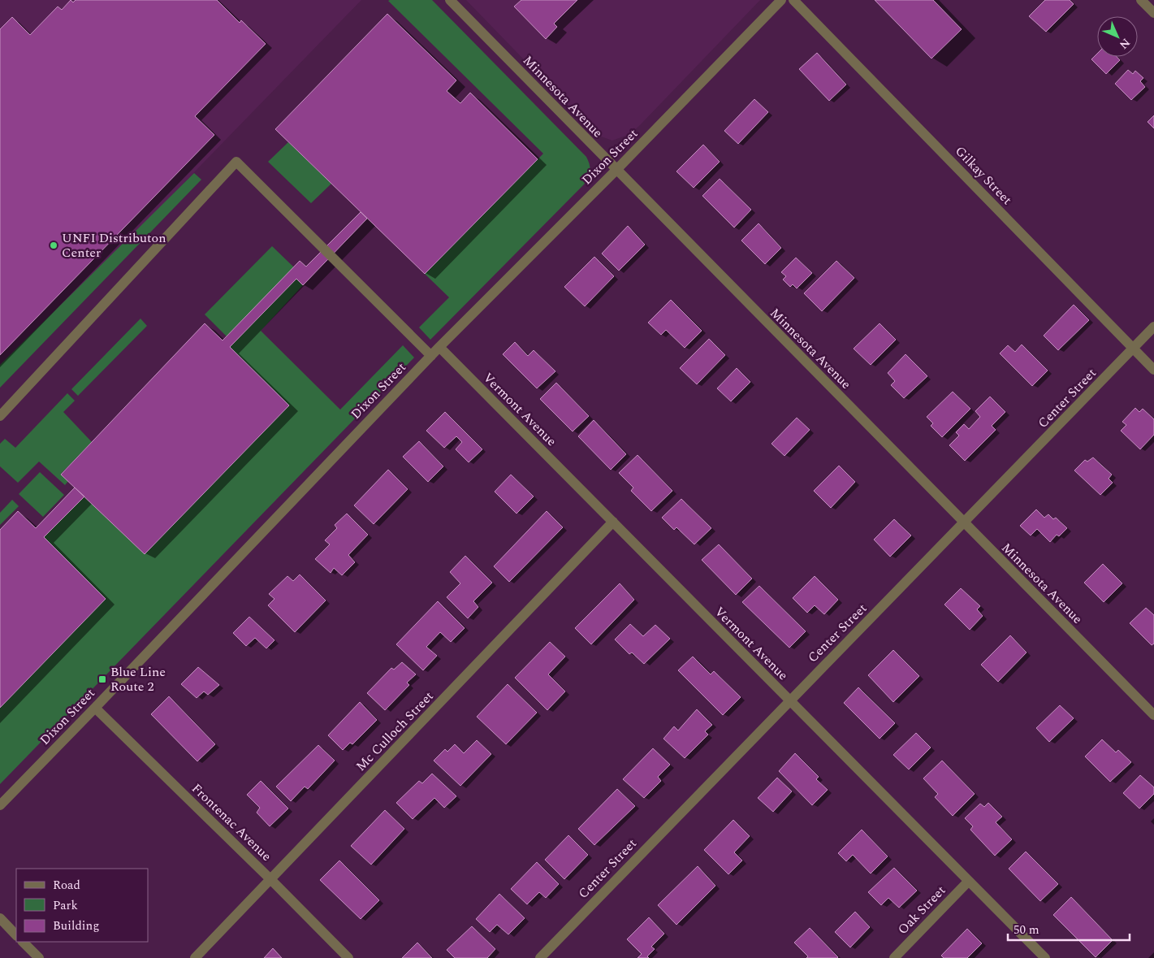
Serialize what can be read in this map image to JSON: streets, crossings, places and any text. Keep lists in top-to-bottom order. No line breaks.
{"streets":{"street":["Minnesota Avenue","Dixon Street","Gilkay Street","Center Street","Vermont Avenue","Mc Culloch Street","Frontenac Avenue","Oak Street"]},"crossings":[["Minnesota Avenue","Dixon Street"],["Minnesota Avenue","Center Street"],["Dixon Street","Vermont Avenue"],["Dixon Street","Frontenac Avenue"],["Gilkay Street","Center Street"],["Center Street","Vermont Avenue"],["Vermont Avenue","Mc Culloch Street"],["Vermont Avenue","Oak Street"],["Mc Culloch Street","Frontenac Avenue"]],"places":{"other":["UNFI Distributon Center"],"transit":["Blue Line Route 2"]},"legend":["Road","Park","Building"],"scale_bar":"50 m","north":"bottom right"}
